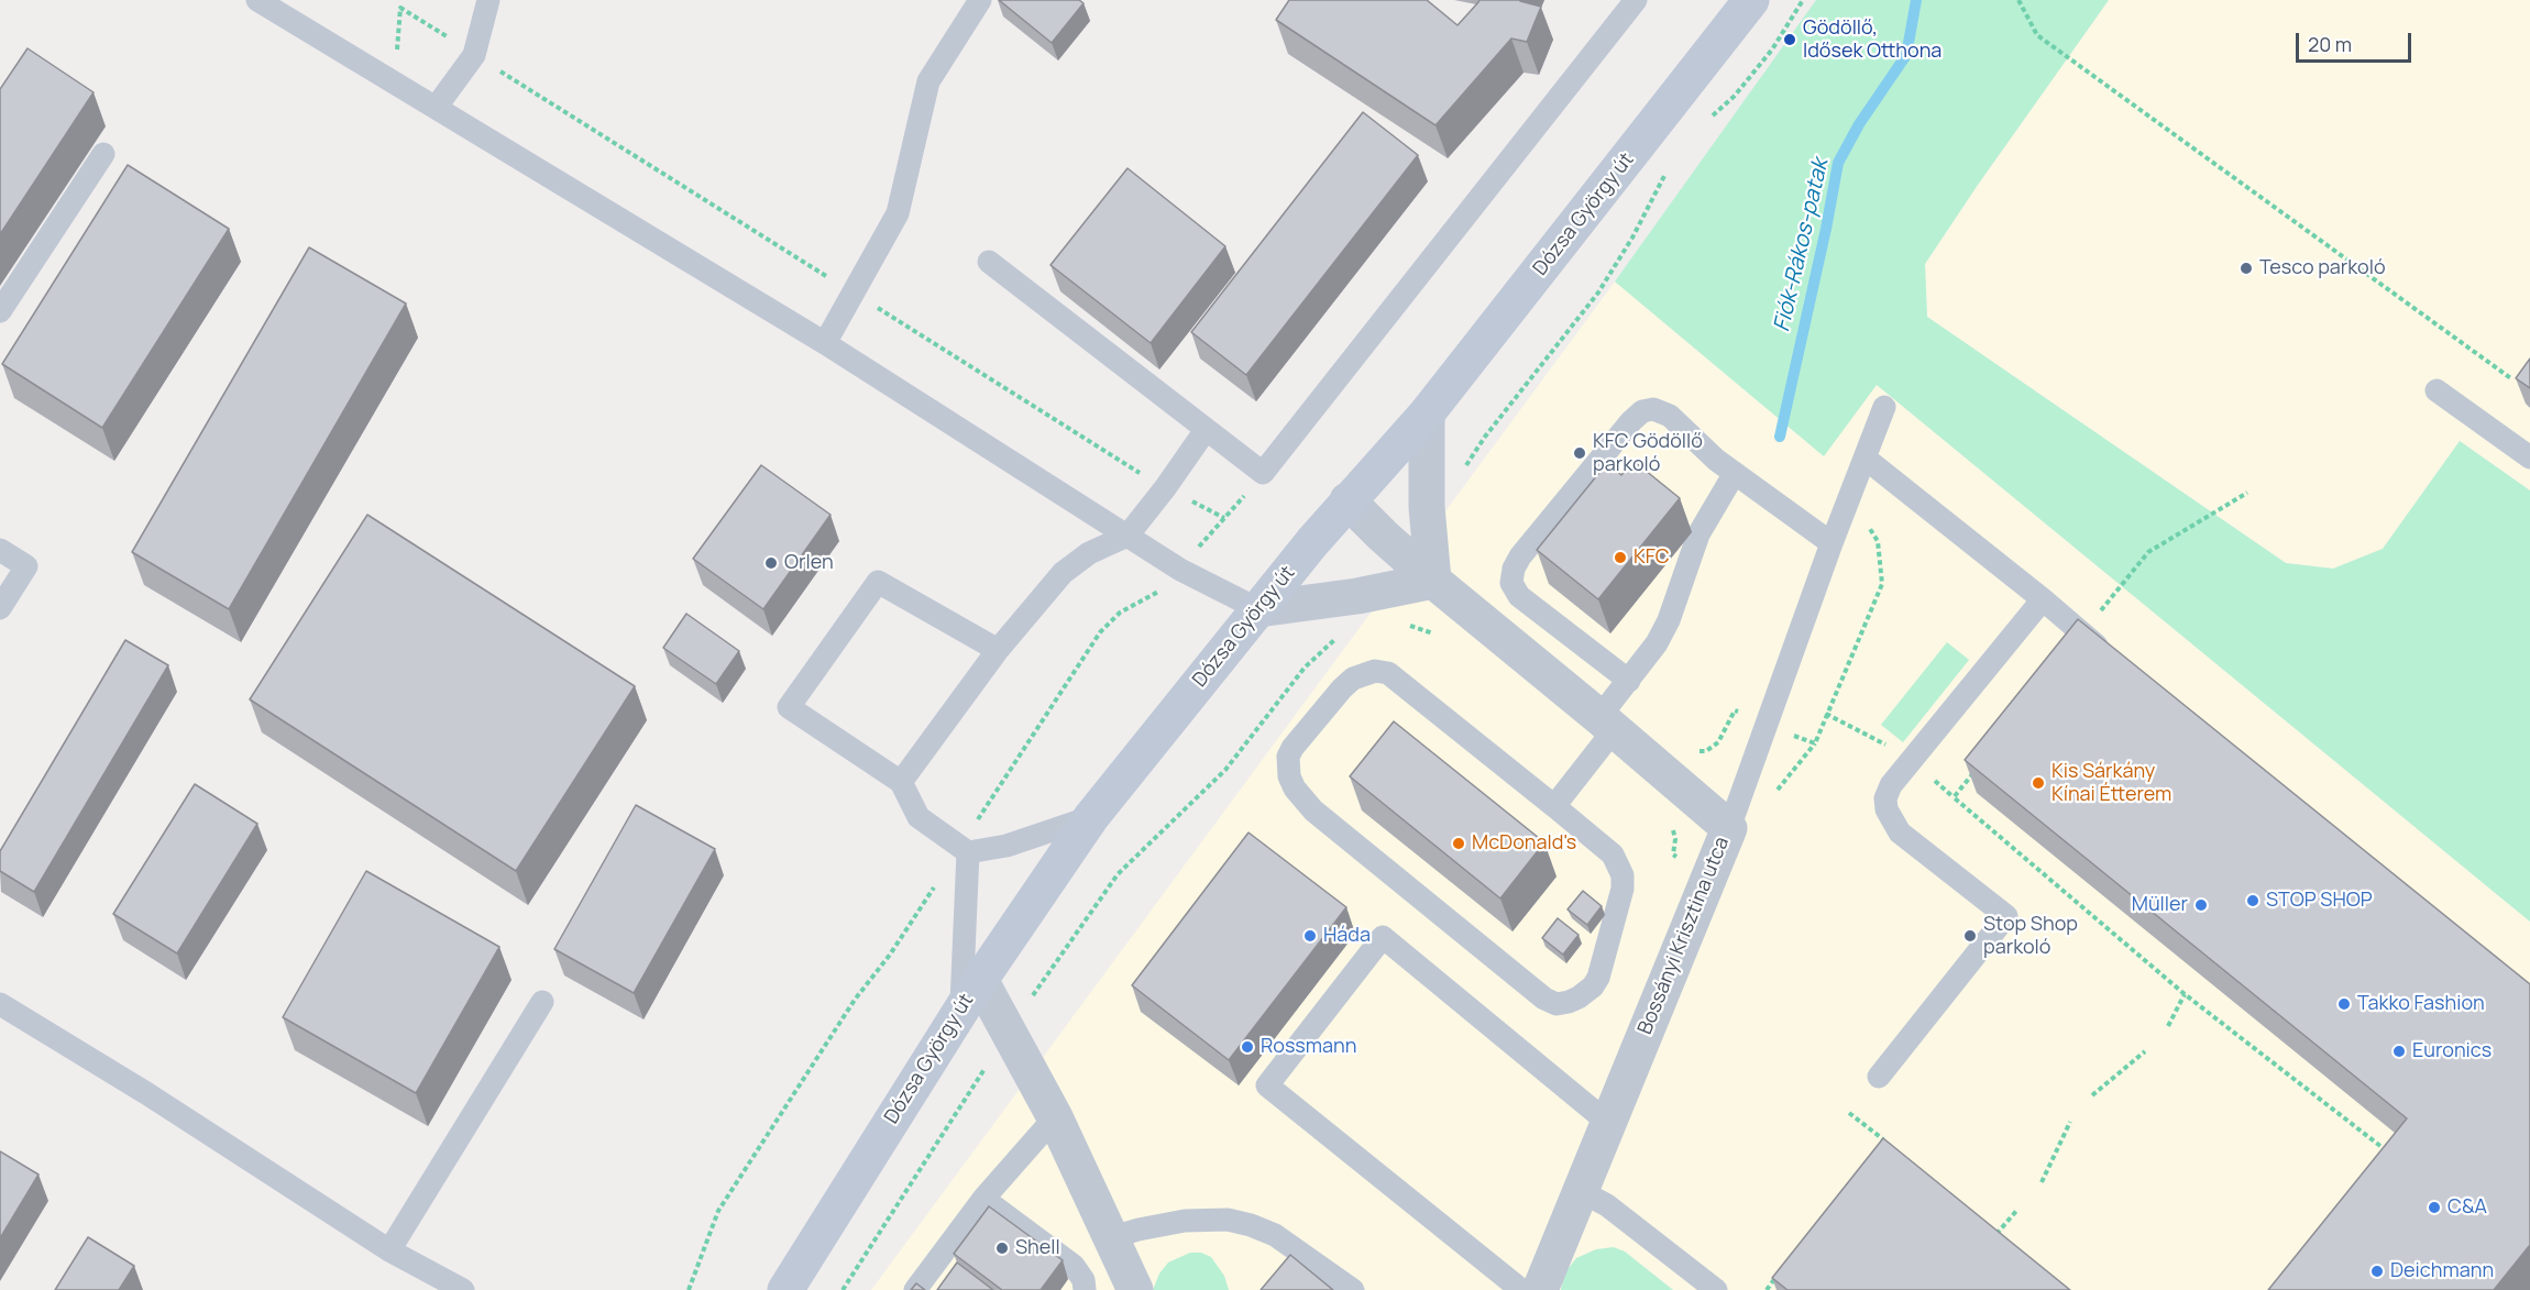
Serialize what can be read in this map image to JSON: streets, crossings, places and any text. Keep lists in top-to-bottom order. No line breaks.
{"streets":{"main road":["Dózsa György út"],"street":["Bossányi Krisztina utca"]},"crossings":[["Dózsa György út","Bossányi Krisztina utca"]],"water":["Fiók-Rákos-patak"],"places":["Gödöllő, Idősek Otthona","Tesco parkoló","KFC Gödöllő parkoló","KFC","Orlen","Kis Sárkány Kínai Étterem","McDonald's","STOP SHOP","Müller","Háda","Stop Shop parkoló","Takko Fashion","Rossmann","Euronics","C&A","Shell","Deichmann"],"scale_bar":"20 m"}
